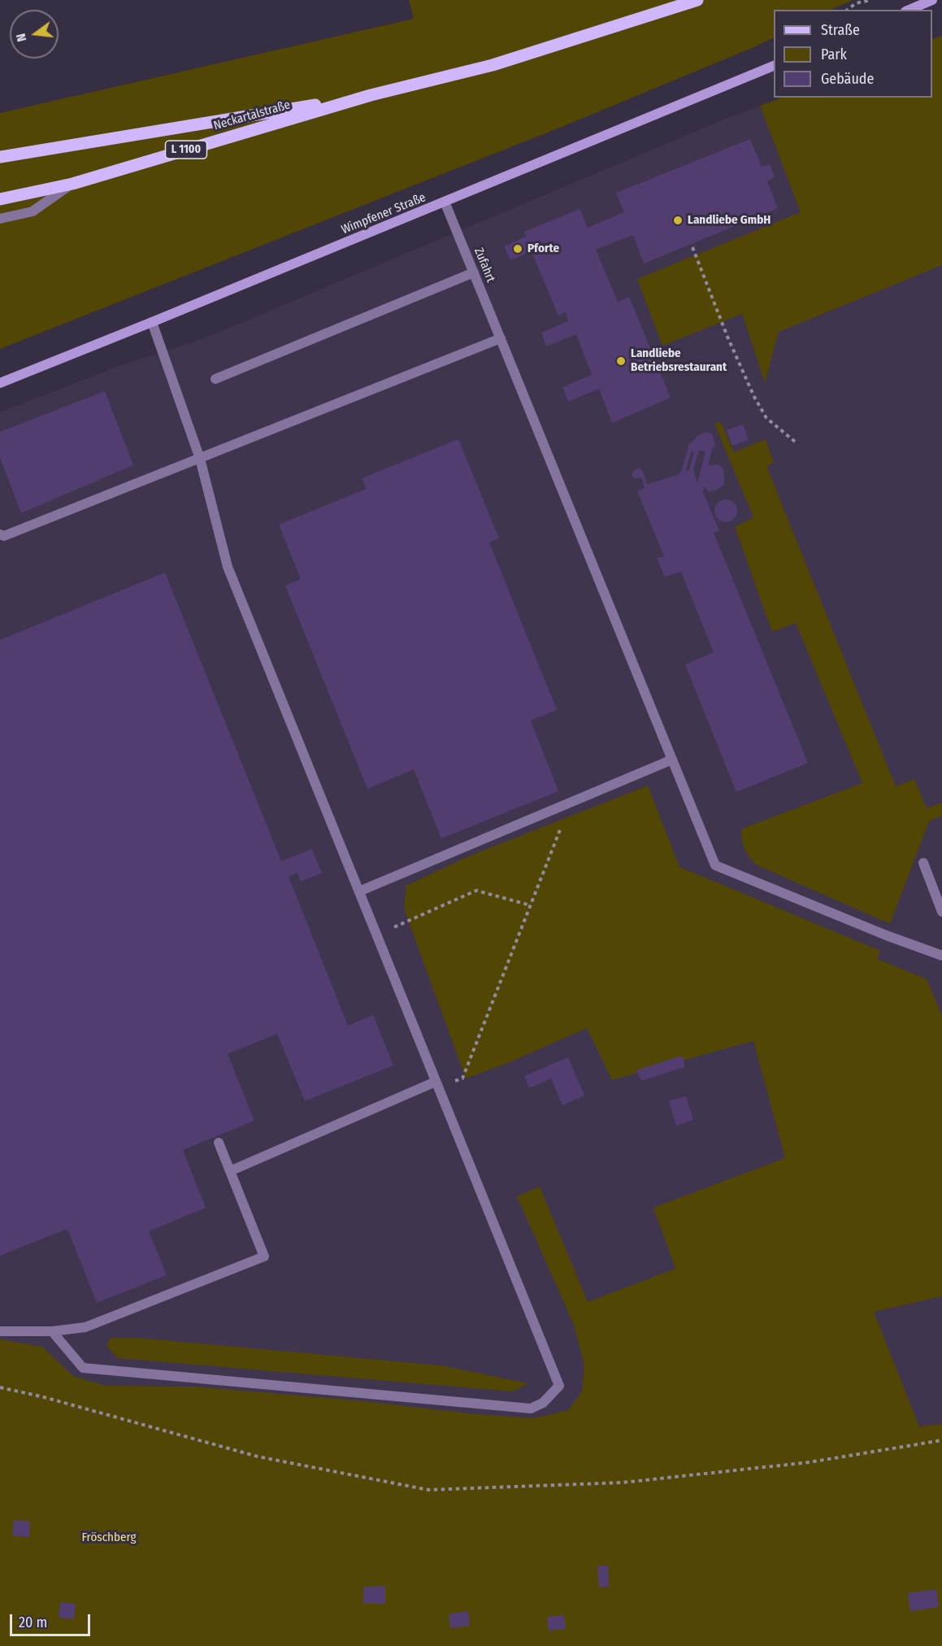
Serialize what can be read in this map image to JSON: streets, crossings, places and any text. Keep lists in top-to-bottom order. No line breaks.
{"streets":{"main road":["Neckartalstraße","L 1100"],"street":["Wimpfener Straße"],"lane":["Zufahrt"]},"crossings":[["Wimpfener Straße","Zufahrt"]],"parks":["Fröschberg"],"places":["Landliebe GmbH","Pforte","Landliebe Betriebsrestaurant"],"legend":["Straße","Park","Gebäude"],"scale_bar":"20 m","north":"left"}
